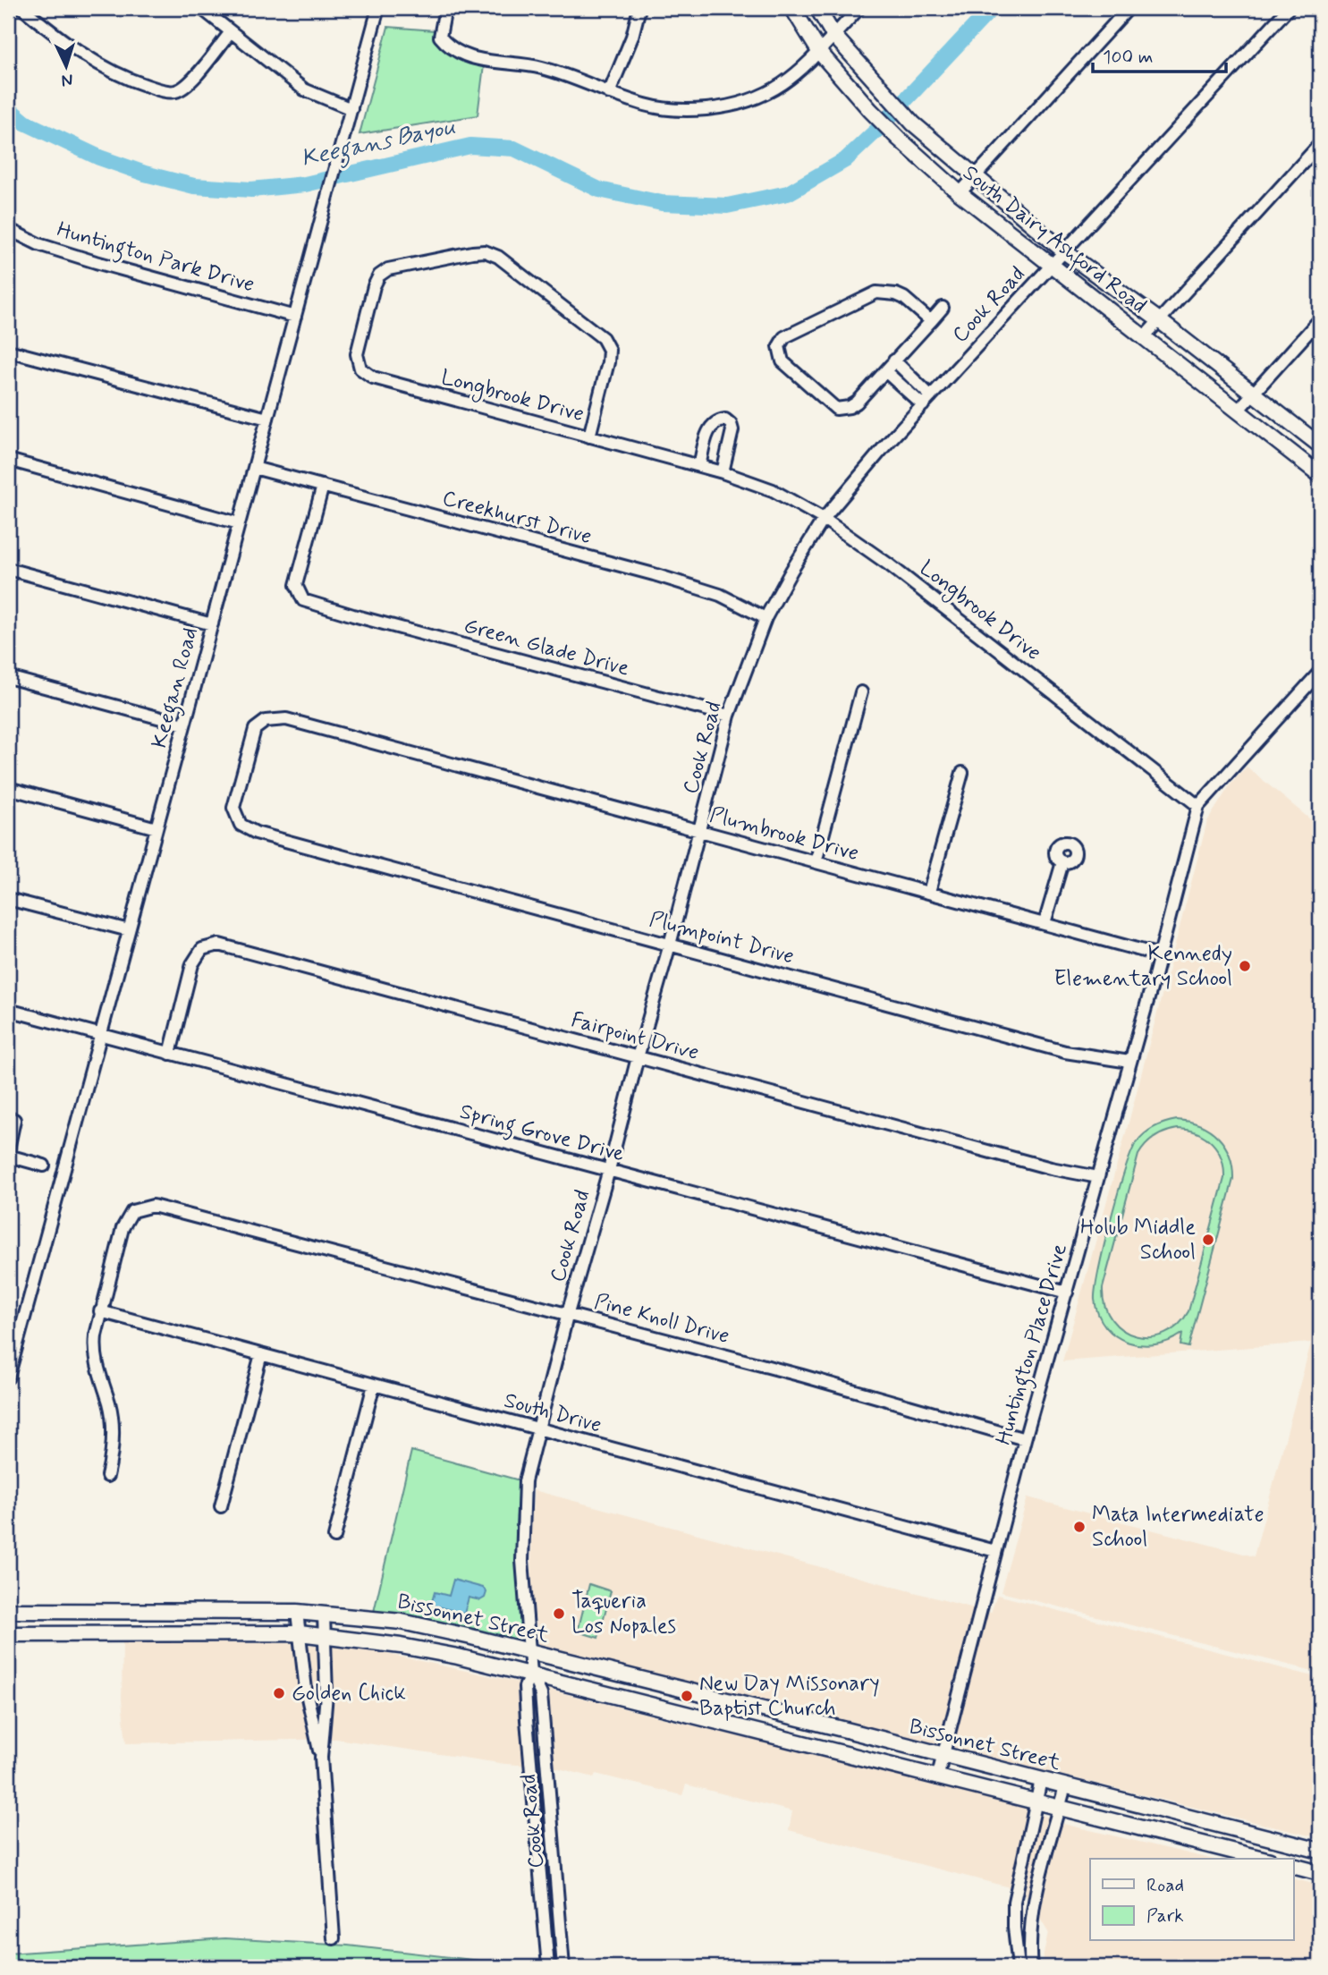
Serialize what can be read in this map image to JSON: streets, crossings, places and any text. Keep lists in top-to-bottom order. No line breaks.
{"streets":{"main road":["South Dairy Ashford Road","Bissonnet Street"],"street":["Huntington Park Drive","Cook Road","Longbrook Drive","Creekhurst Drive","Green Glade Drive","Keegan Road","Plumbrook Drive","Plumpoint Drive","Fairpoint Drive","Spring Grove Drive","Pine Knoll Drive","Huntington Place Drive","South Drive"]},"crossings":[["South Dairy Ashford Road","Cook Road"],["Huntington Park Drive","Keegan Road"],["Cook Road","Longbrook Drive"],["Cook Road","Creekhurst Drive"],["Cook Road","Green Glade Drive"],["Cook Road","Plumbrook Drive"],["Cook Road","Plumpoint Drive"],["Cook Road","Fairpoint Drive"],["Cook Road","Spring Grove Drive"],["Cook Road","Pine Knoll Drive"],["Cook Road","South Drive"],["Cook Road","Bissonnet Street"],["Longbrook Drive","Huntington Place Drive"],["Creekhurst Drive","Green Glade Drive"],["Creekhurst Drive","Keegan Road"],["Keegan Road","Spring Grove Drive"],["Plumbrook Drive","Plumpoint Drive"],["Plumbrook Drive","Huntington Place Drive"],["Plumpoint Drive","Huntington Place Drive"],["Fairpoint Drive","Spring Grove Drive"],["Fairpoint Drive","Huntington Place Drive"],["Spring Grove Drive","Huntington Place Drive"],["Pine Knoll Drive","Huntington Place Drive"],["Pine Knoll Drive","South Drive"],["Huntington Place Drive","South Drive"],["Huntington Place Drive","Bissonnet Street"]],"water":["Keegans Bayou"],"places":["Kennedy Elementary School","Holub Middle School","Mata Intermediate School","Taqueria Los Nopales","Golden Chick","New Day Missonary Baptist Church"],"legend":["Road","Park"],"scale_bar":"100 m","north":"bottom"}
